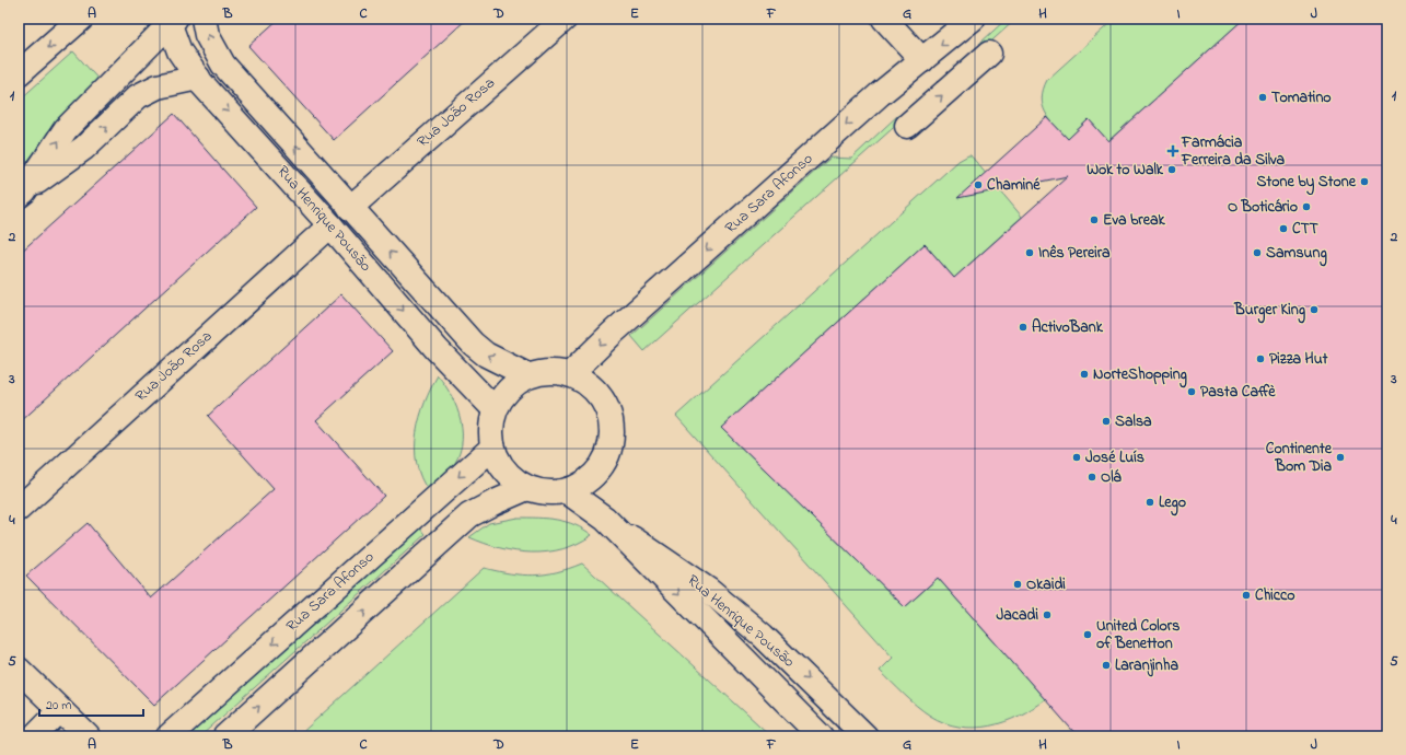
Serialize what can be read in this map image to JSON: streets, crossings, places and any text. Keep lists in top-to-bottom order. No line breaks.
{"streets":{"street":["Rua João Rosa","Rua Sara Afonso","Rua Henrique Pousão"]},"crossings":[["Rua João Rosa","Rua Henrique Pousão"],["Rua Sara Afonso","Rua Henrique Pousão"]],"places":{"other":["Tomatino","Wok to Walk","Stone by Stone","Chaminé","O Boticário","Eva break","CTT","Inês Pereira","Samsung","Burger King","ActivoBank","Pizza Hut","NorteShopping","Pasta Caffè","Salsa","José Luís","Continente Bom Dia","Olá","Lego","Okaidi","Chicco","Jacadi","United Colors of Benetton","Laranjinha"],"health":["Farmácia Ferreira da Silva"]},"scale_bar":"20 m","grid":{"columns":["A","B","C","D","E","F","G","H","I","J"],"rows":["1","2","3","4","5"]}}
